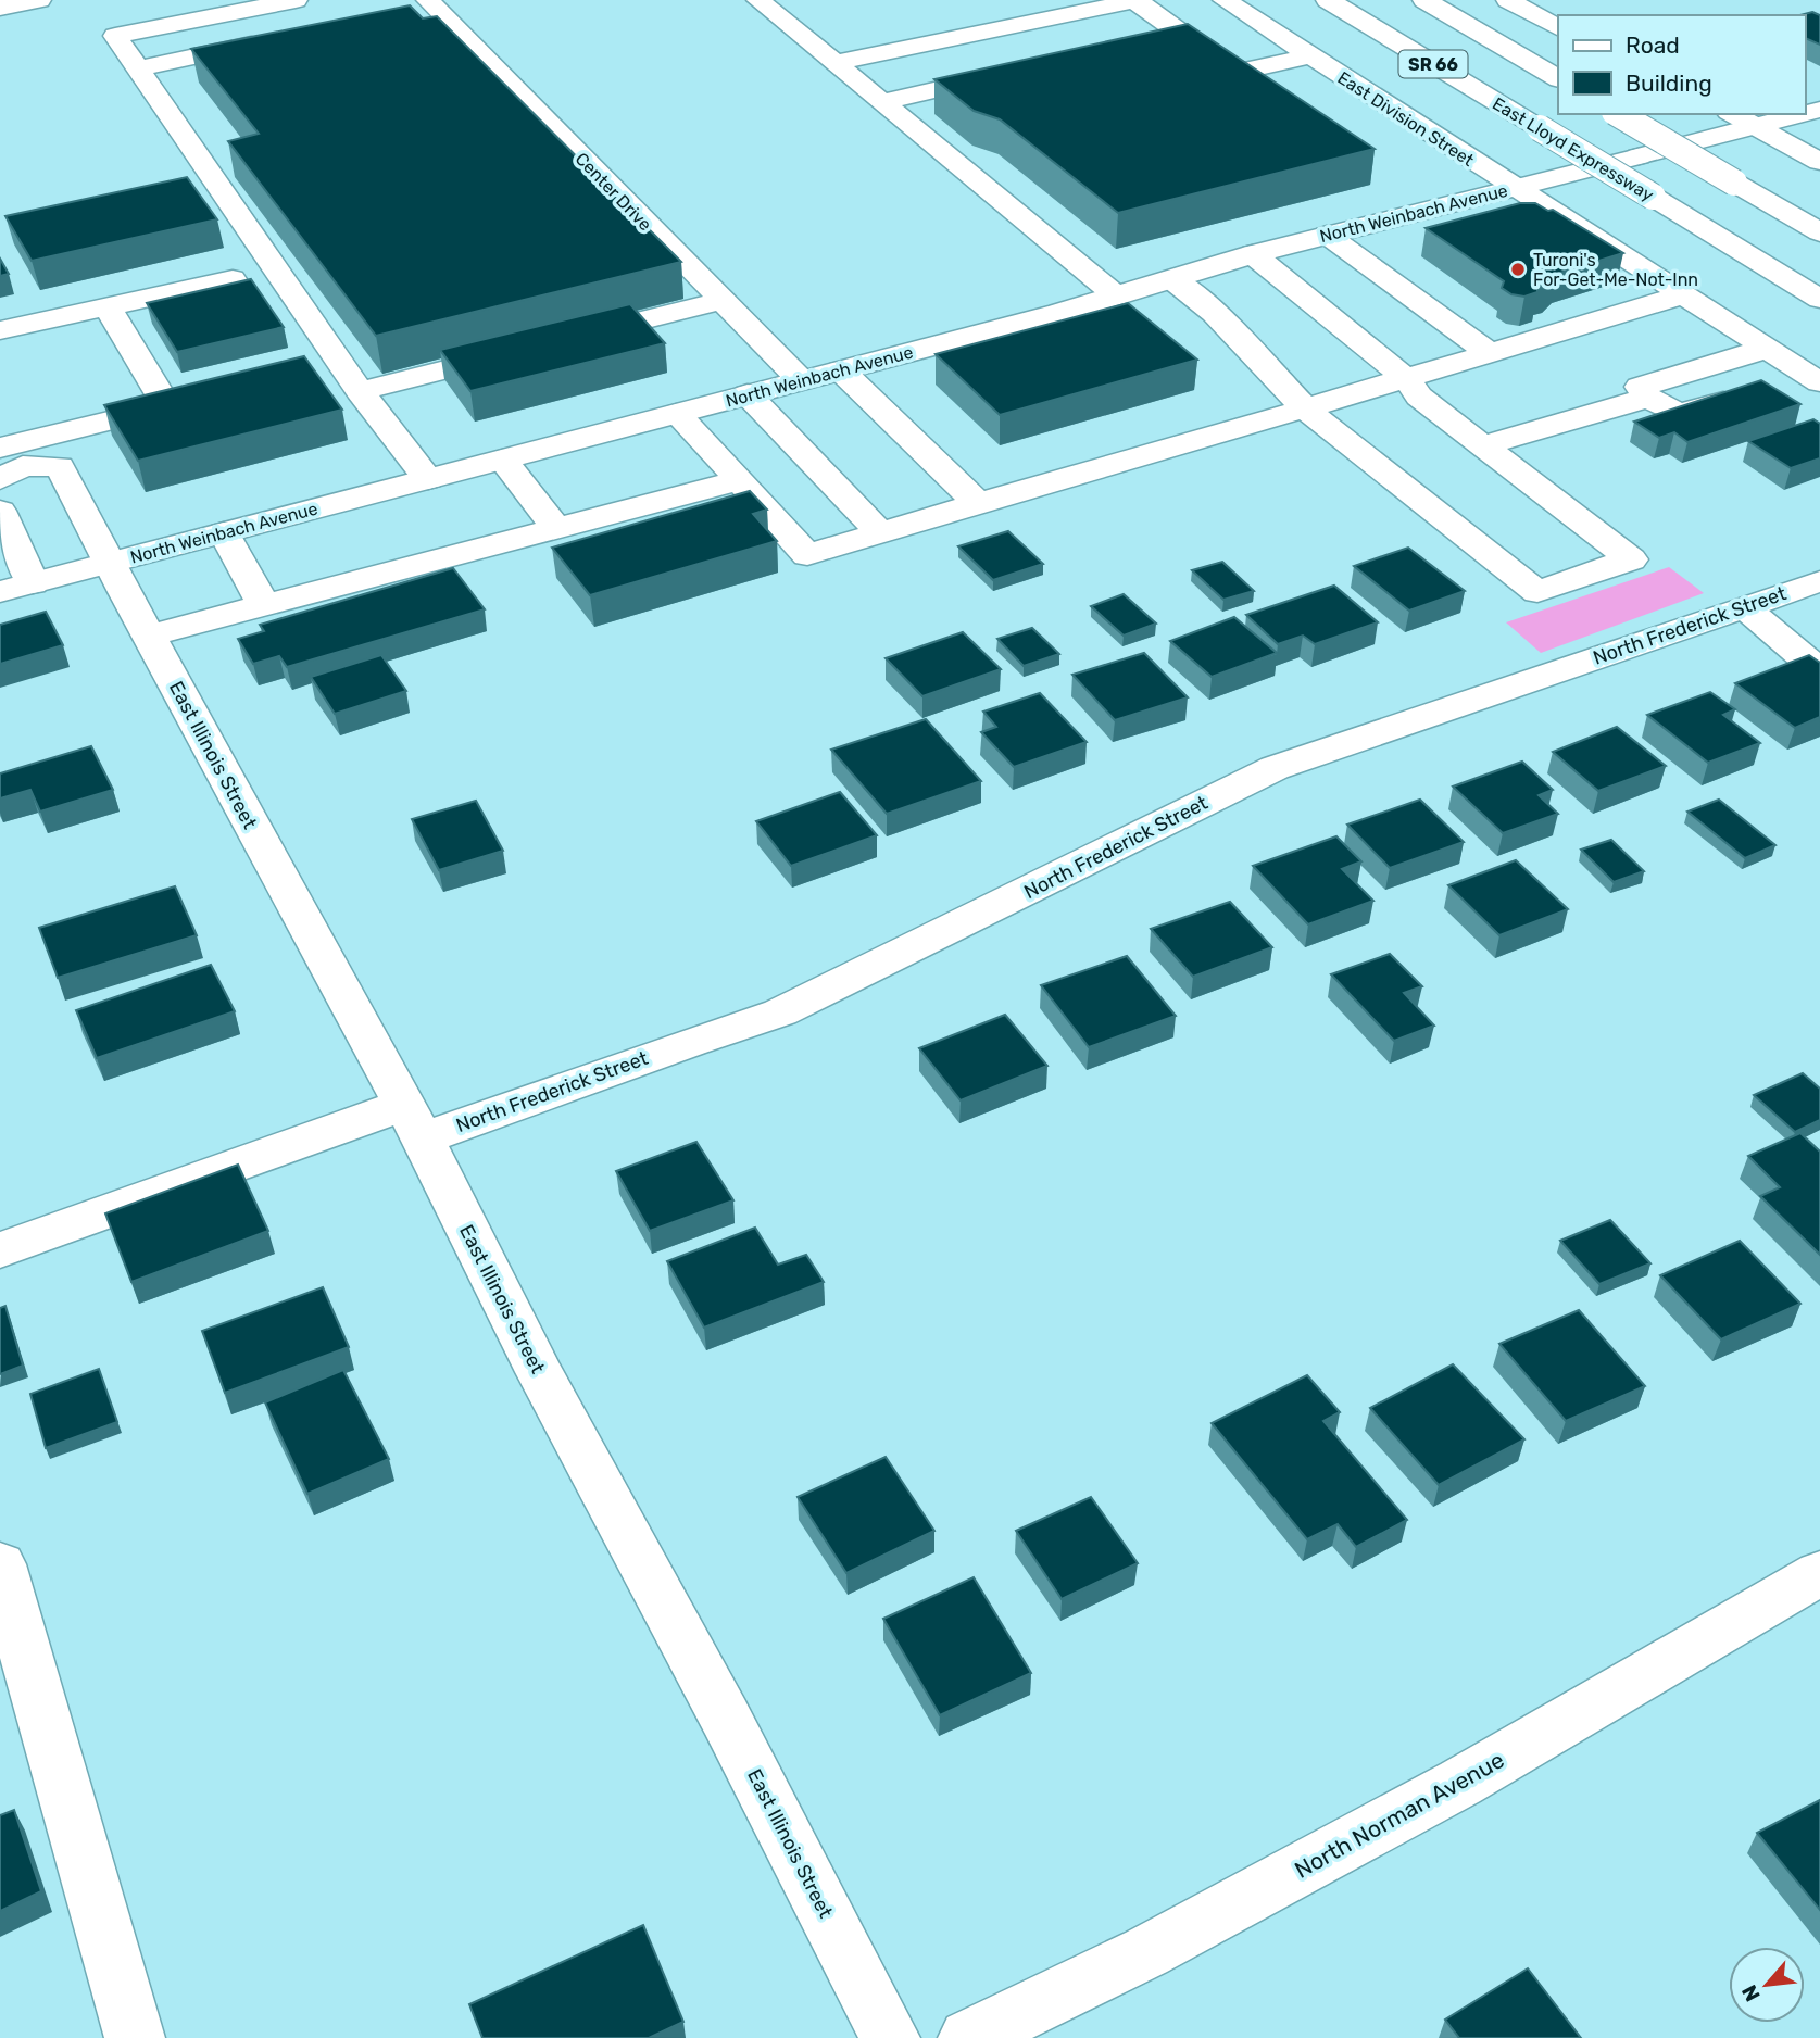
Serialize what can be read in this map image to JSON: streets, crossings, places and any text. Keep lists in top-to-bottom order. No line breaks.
{"streets":{"main road":["SR 66","East Division Street","East Lloyd Expressway","Center Drive","North Weinbach Avenue","North Frederick Street","East Illinois Street","North Norman Avenue"]},"crossings":[["East Division Street","North Weinbach Avenue"],["Center Drive","North Weinbach Avenue"],["North Weinbach Avenue","East Illinois Street"],["North Frederick Street","East Illinois Street"]],"places":["Turoni's For-Get-Me-Not-Inn"],"legend":["Road","Building"],"north":"bottom left"}
